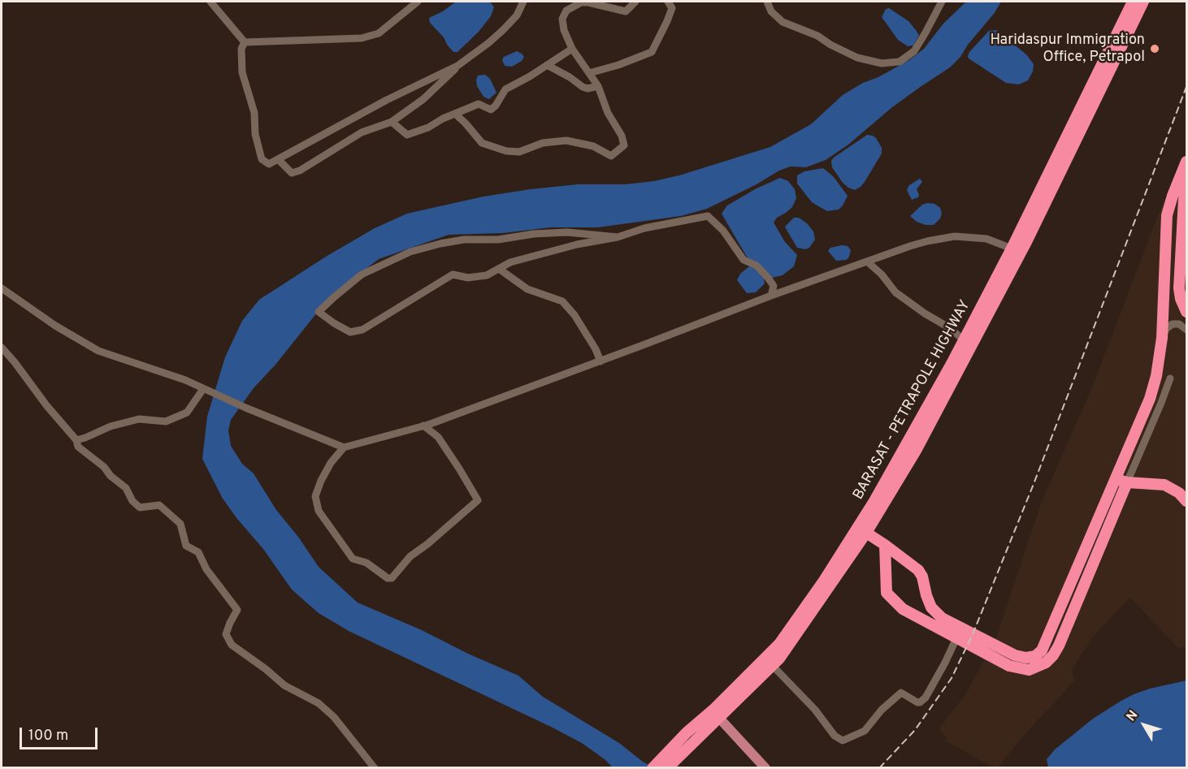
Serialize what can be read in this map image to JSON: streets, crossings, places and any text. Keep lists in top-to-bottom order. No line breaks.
{"streets":{"highway":["BARASAT - PETRAPOLE HIGHWAY"]},"places":["Haridaspur Immigration Office, Petrapol"],"scale_bar":"100 m","north":"top left"}
